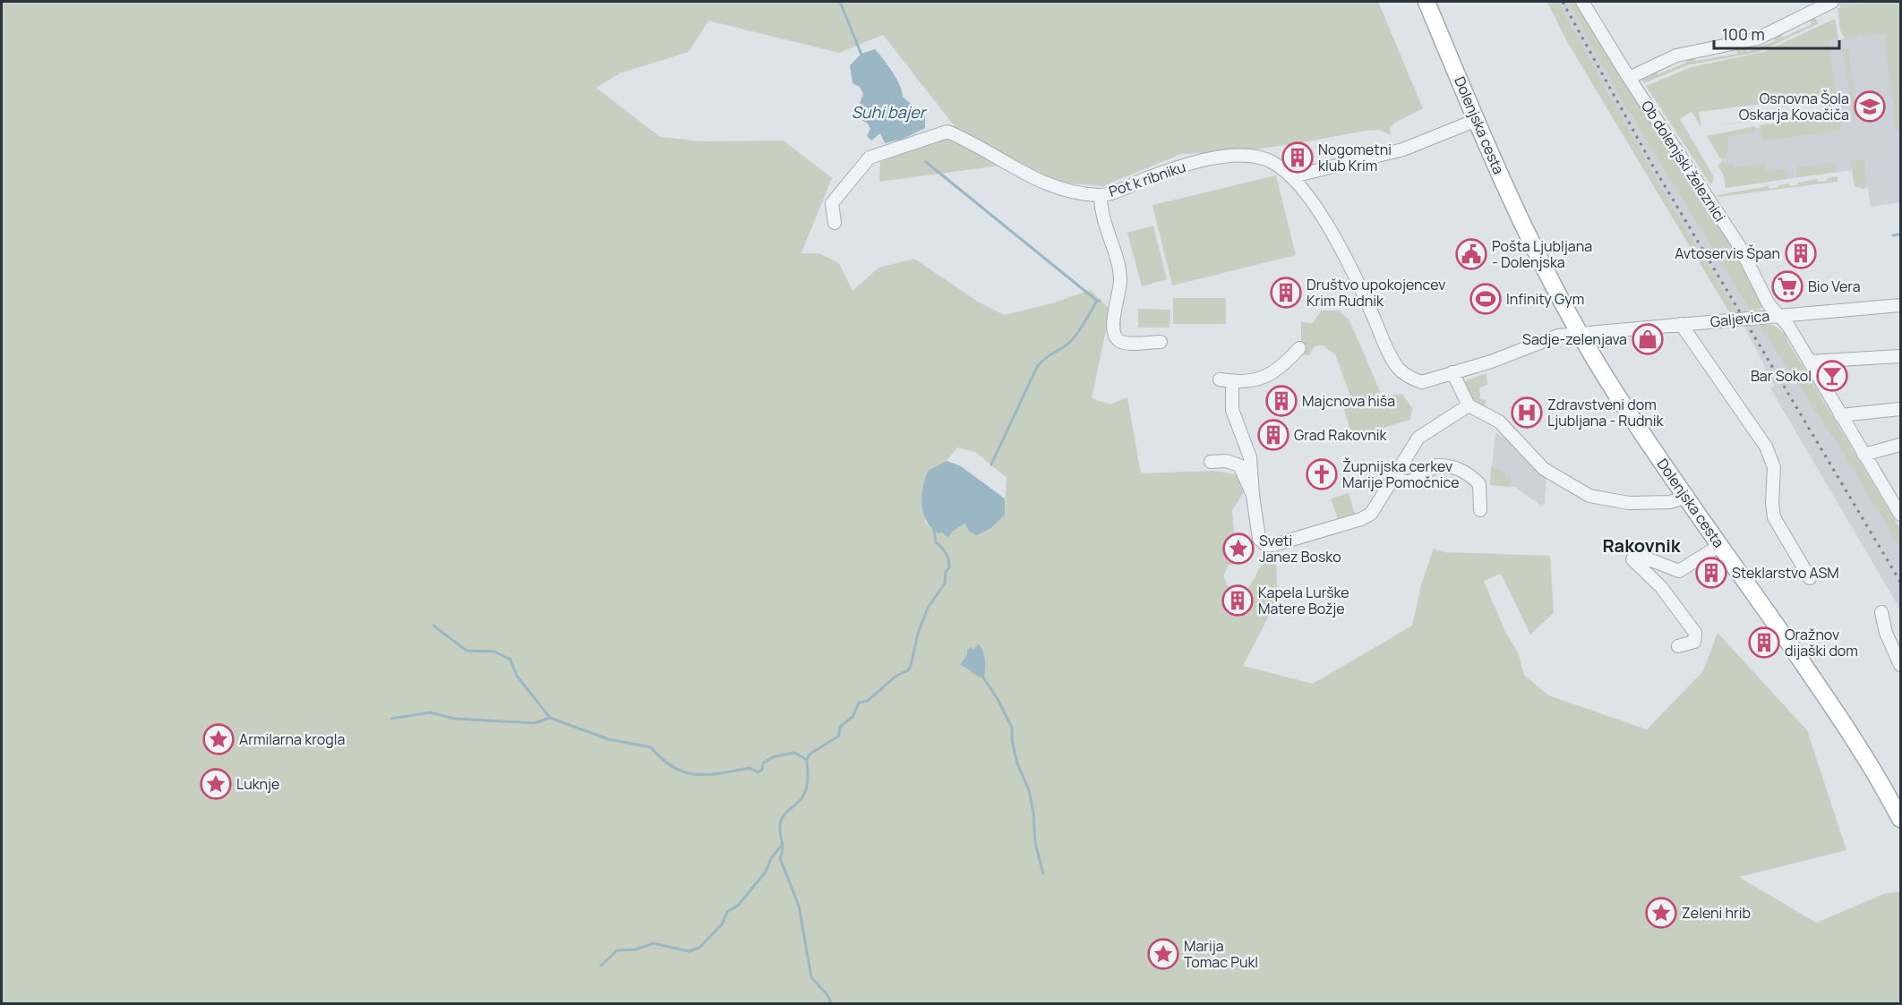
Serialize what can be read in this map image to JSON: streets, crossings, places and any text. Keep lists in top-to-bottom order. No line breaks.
{"streets":{"main road":["Dolenjska cesta"],"street":["Ob dolenjski železnici","Pot k ribniku","Galjevica"]},"crossings":[["Dolenjska cesta","Galjevica"],["Ob dolenjski železnici","Galjevica"]],"districts":["Rakovnik"],"water":["Suhi bajer"],"places":{"school or university":["Osnovna Šola Oskarja Kovačiča"],"building":["Nogometni klub Krim","Avtoservis Špan","Društvo upokojencev Krim Rudnik","Majcnova hiša","Grad Rakovnik","Steklarstvo ASM","Kapela Lurške Matere Božje","Oražnov dijaški dom"],"public building":["Pošta Ljubljana - Dolenjska"],"supermarket":["Bio Vera"],"sports":["Infinity Gym"],"shop":["Sadje-zelenjava"],"bar":["Bar Sokol"],"hospital":["Zdravstveni dom Ljubljana - Rudnik"],"church":["Župnijska cerkev Marije Pomočnice"],"place":["Sveti Janez Bosko","Armilarna krogla","Luknje","Zeleni hrib","Marija Tomac Pukl"]},"scale_bar":"100 m"}
